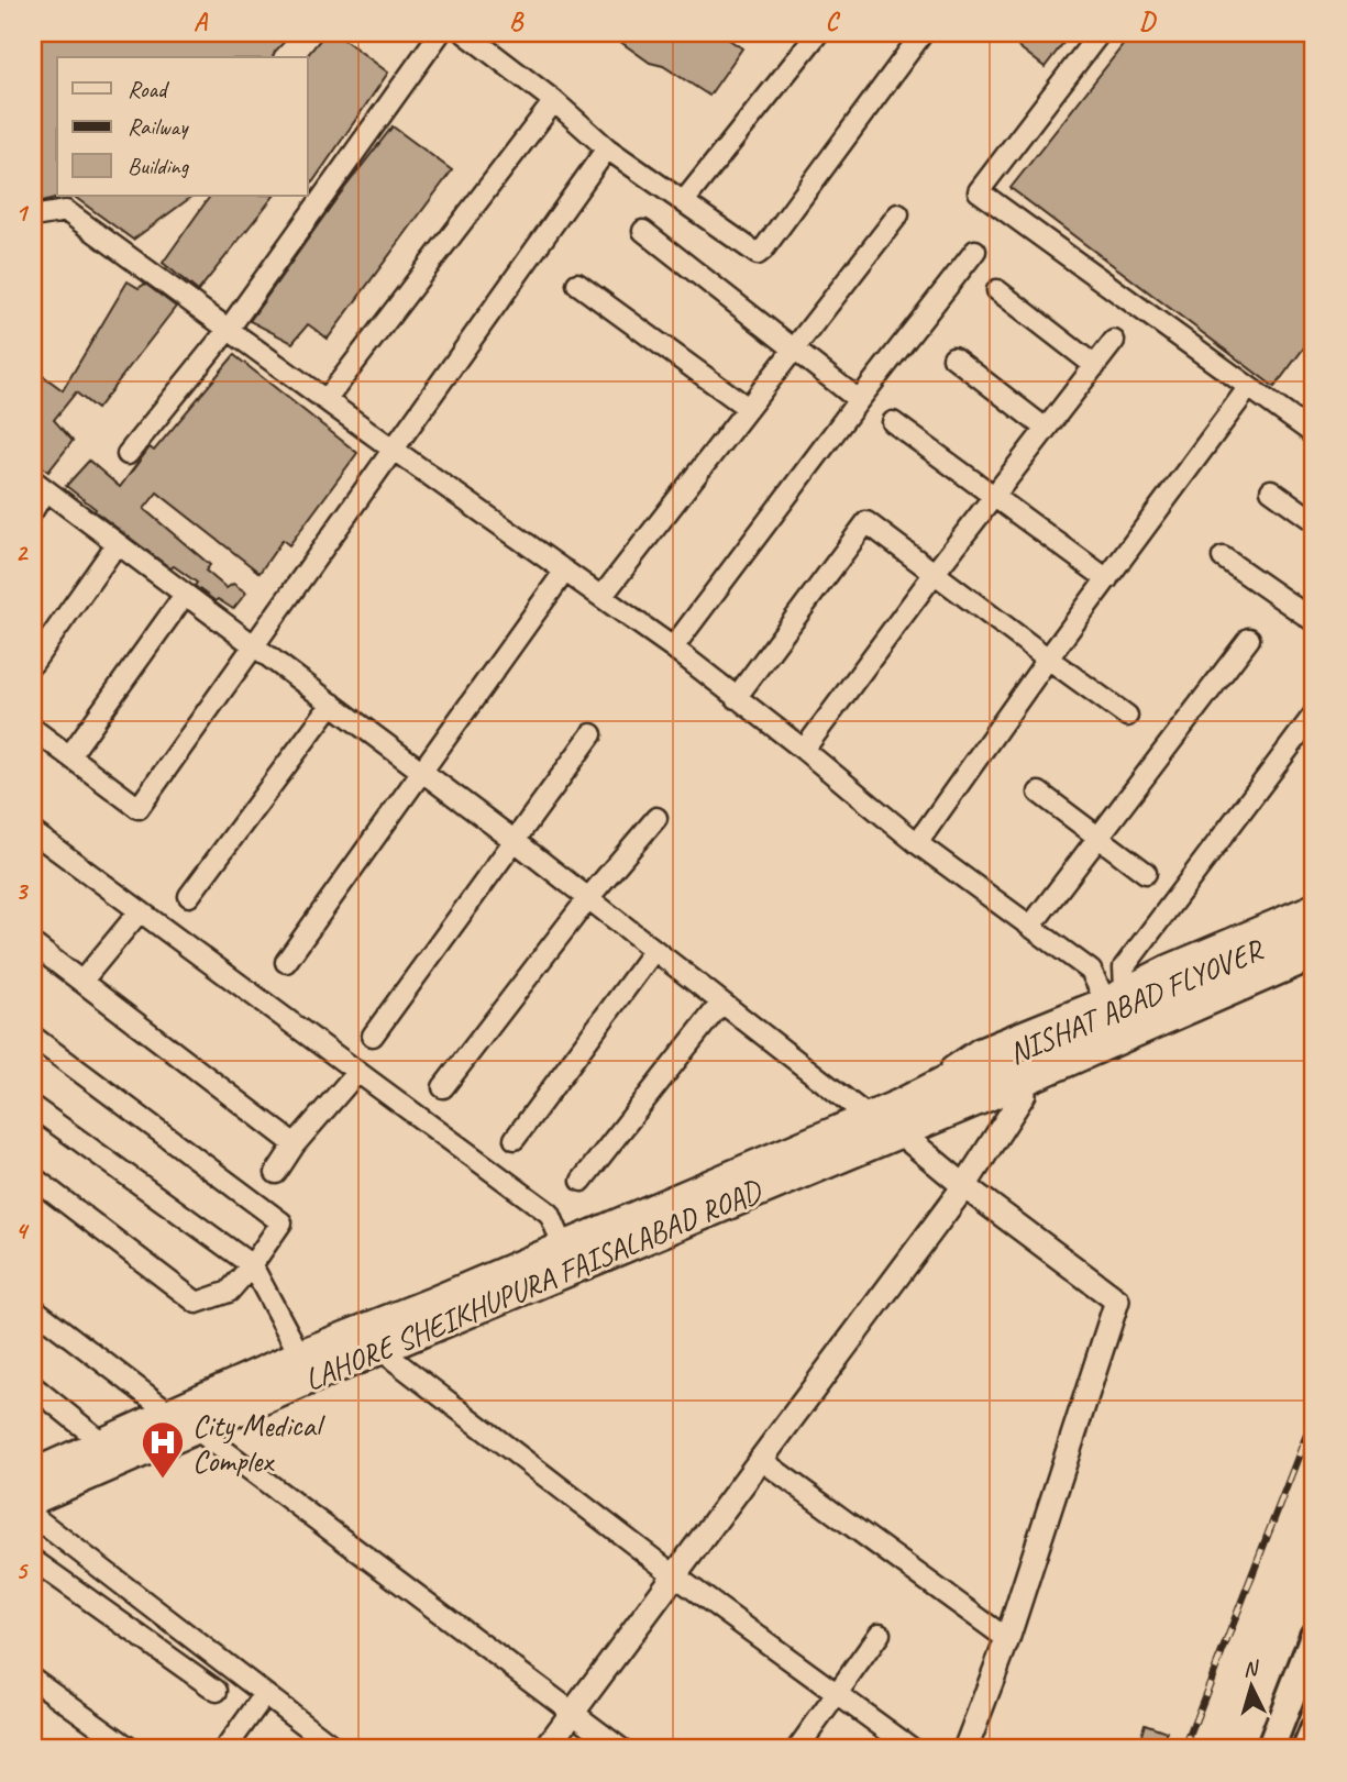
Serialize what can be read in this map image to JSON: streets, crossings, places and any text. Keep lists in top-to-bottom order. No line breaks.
{"streets":{"highway":["NISHAT ABAD FLYOVER","LAHORE SHEIKHUPURA FAISALABAD ROAD"]},"crossings":[["NISHAT ABAD FLYOVER","LAHORE SHEIKHUPURA FAISALABAD ROAD"]],"places":{"hospital":["City Medical Complex"]},"legend":["Road","Railway","Building"],"north":"top","grid":{"columns":["A","B","C","D"],"rows":["1","2","3","4","5"]}}
